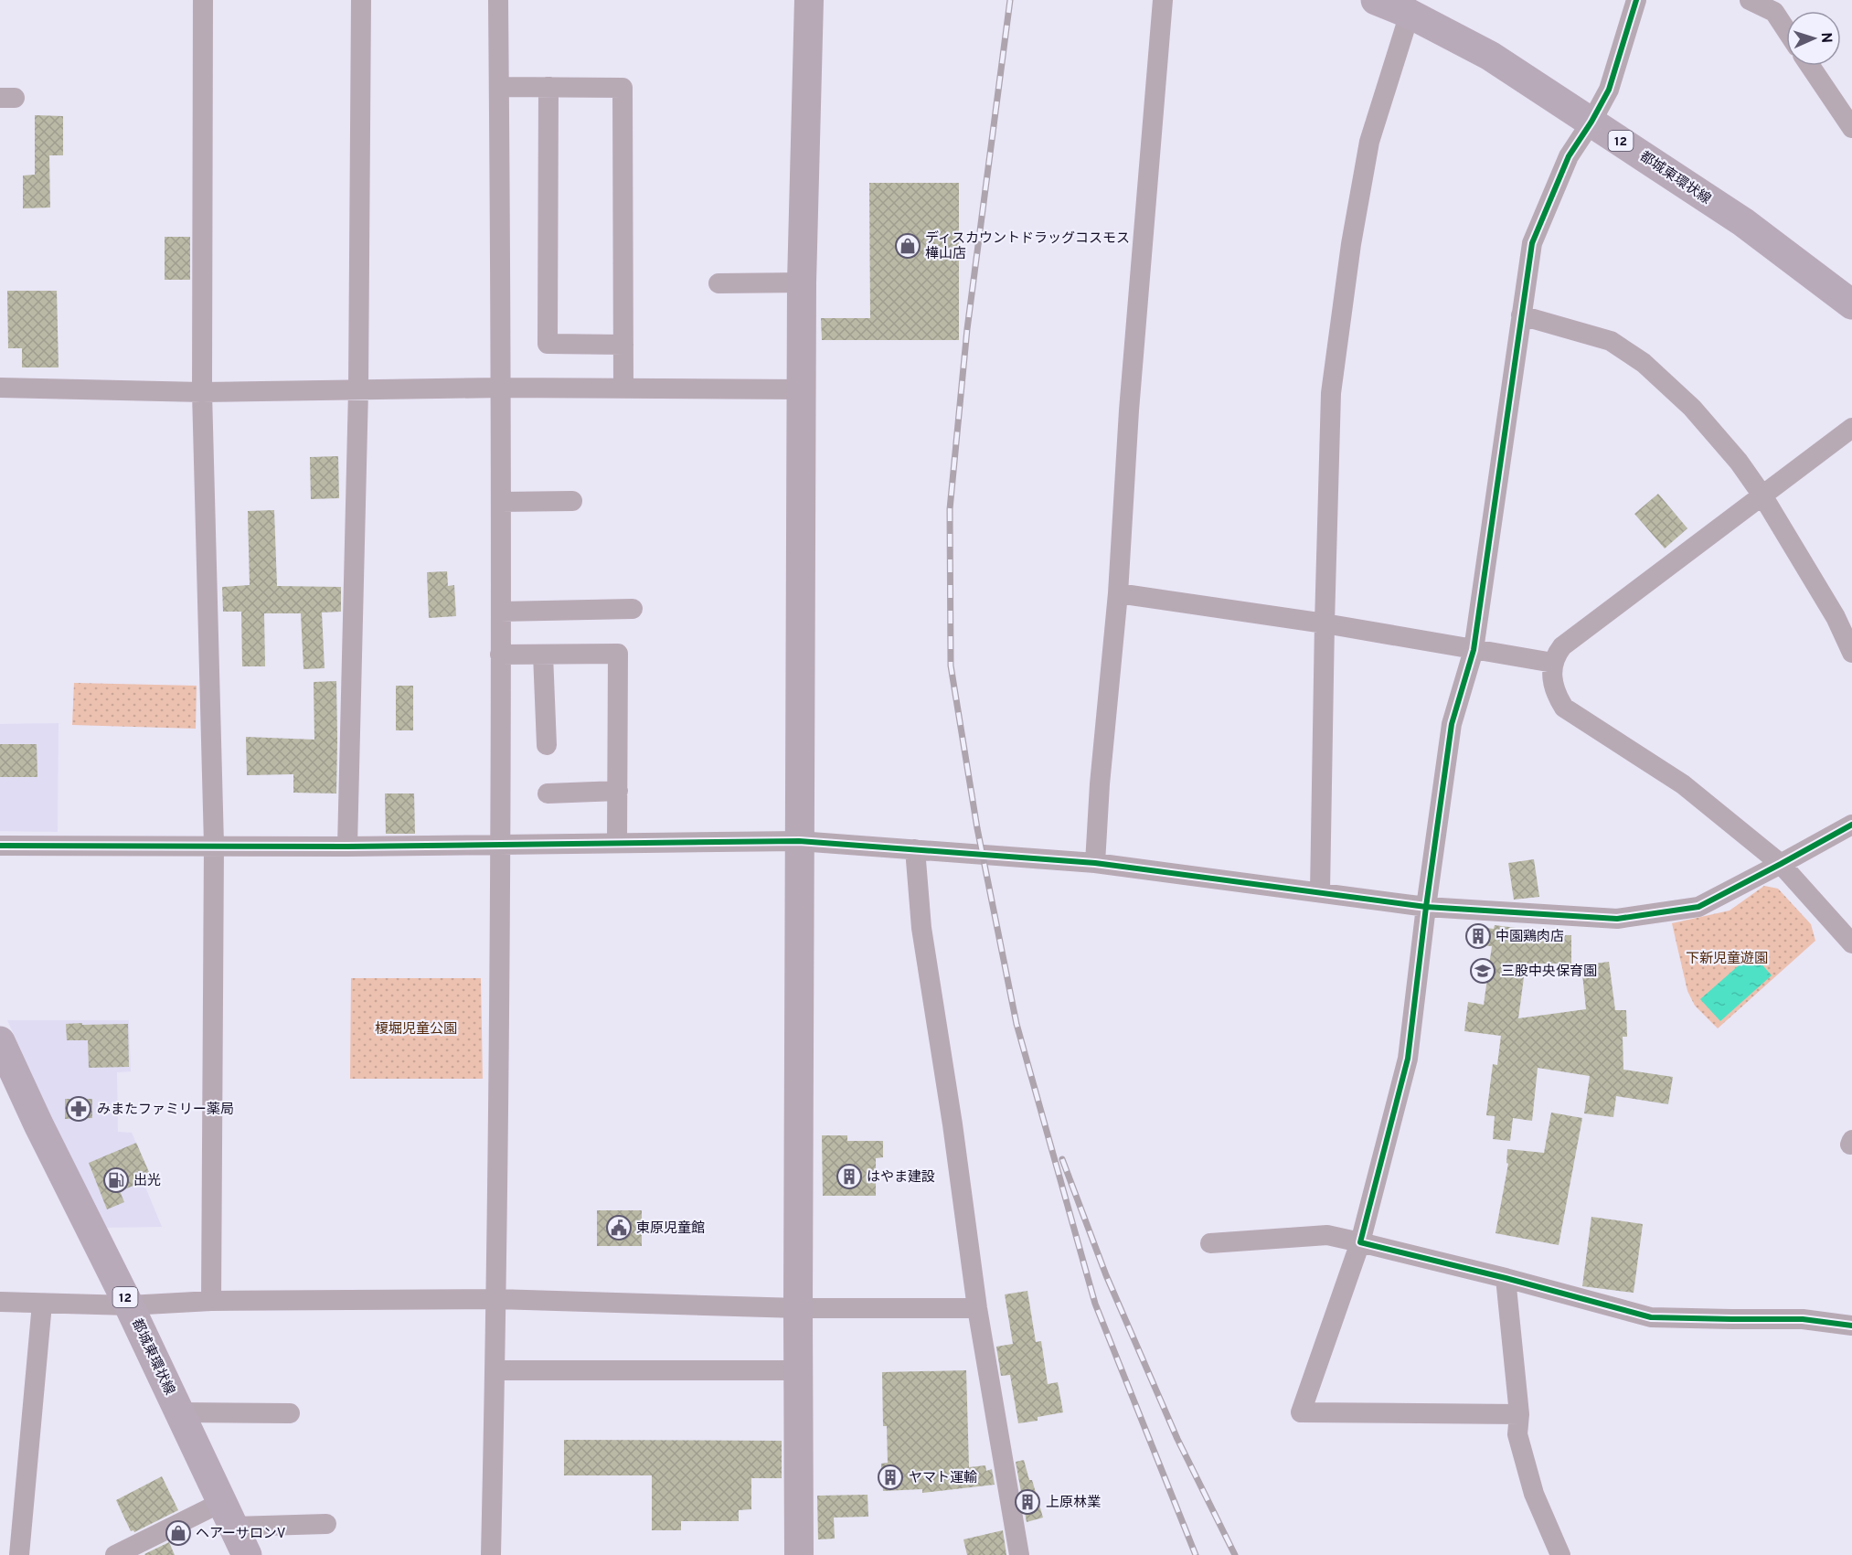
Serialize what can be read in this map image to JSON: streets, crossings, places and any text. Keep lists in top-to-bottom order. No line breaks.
{"streets":{"main road":["12","都城東環状線"]},"parks":["下新児童遊園","榎堀児童公園"],"places":{"shop":["ディスカウントドラッグコスモス 樺山店","ヘアーサロンV"],"building":["中園鶏肉店","はやま建設","ヤマト運輸","上原林業"],"school or university":["三股中央保育園"],"pharmacy":["みまたファミリー薬局"],"fuel station":["出光"],"public building":["東原児童館"]},"north":"right"}
